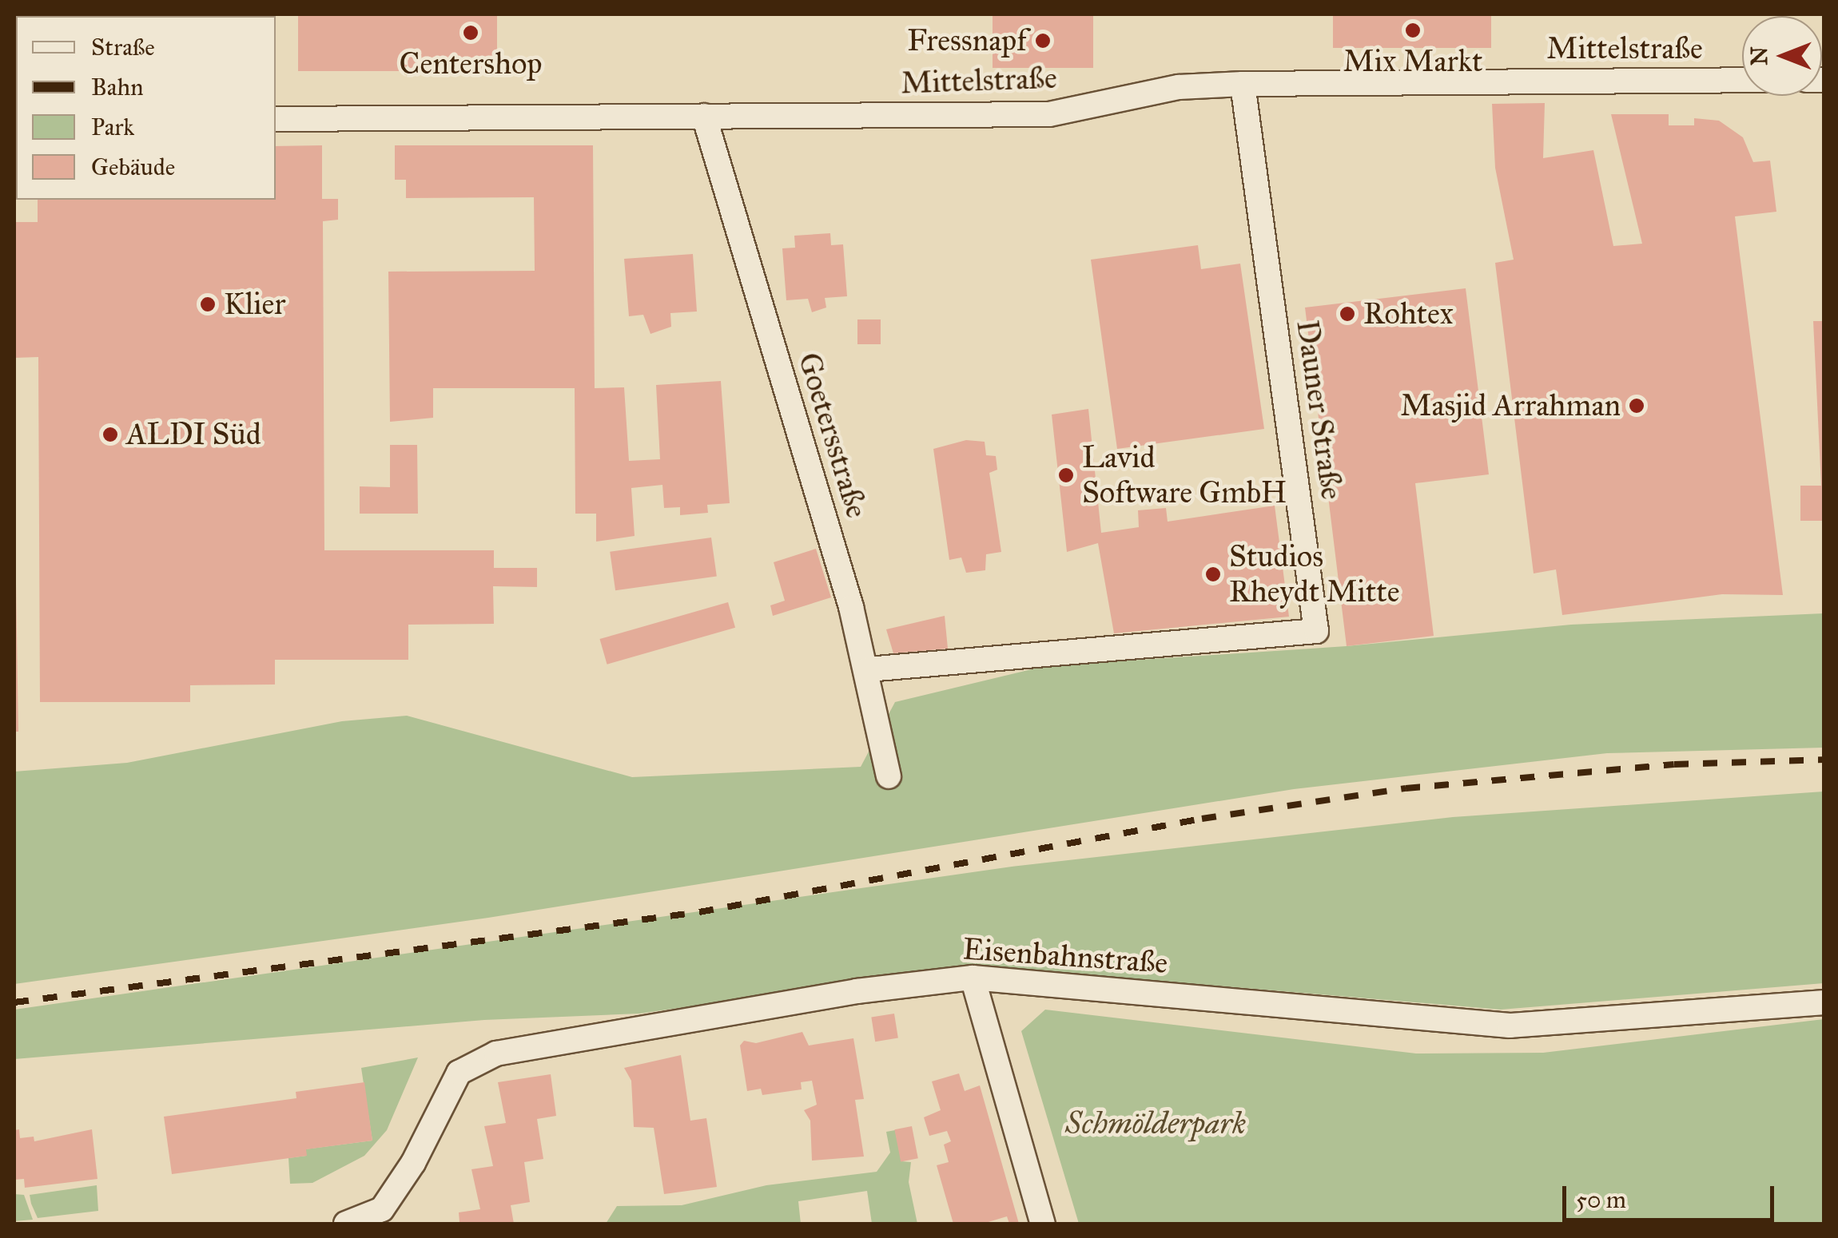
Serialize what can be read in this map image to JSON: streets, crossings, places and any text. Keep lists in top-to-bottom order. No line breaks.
{"streets":{"street":["Mittelstraße","Dauner Straße","Goetersstraße","Eisenbahnstraße"]},"crossings":[["Mittelstraße","Dauner Straße"],["Mittelstraße","Goetersstraße"],["Dauner Straße","Goetersstraße"]],"parks":["Schmölderpark"],"places":["Mix Markt","Centershop","Fressnapf","Klier","Rohtex","Masjid Arrahman","ALDI Süd","Lavid Software GmbH","Studios Rheydt Mitte"],"legend":["Straße","Bahn","Park","Gebäude"],"scale_bar":"50 m","north":"left"}
